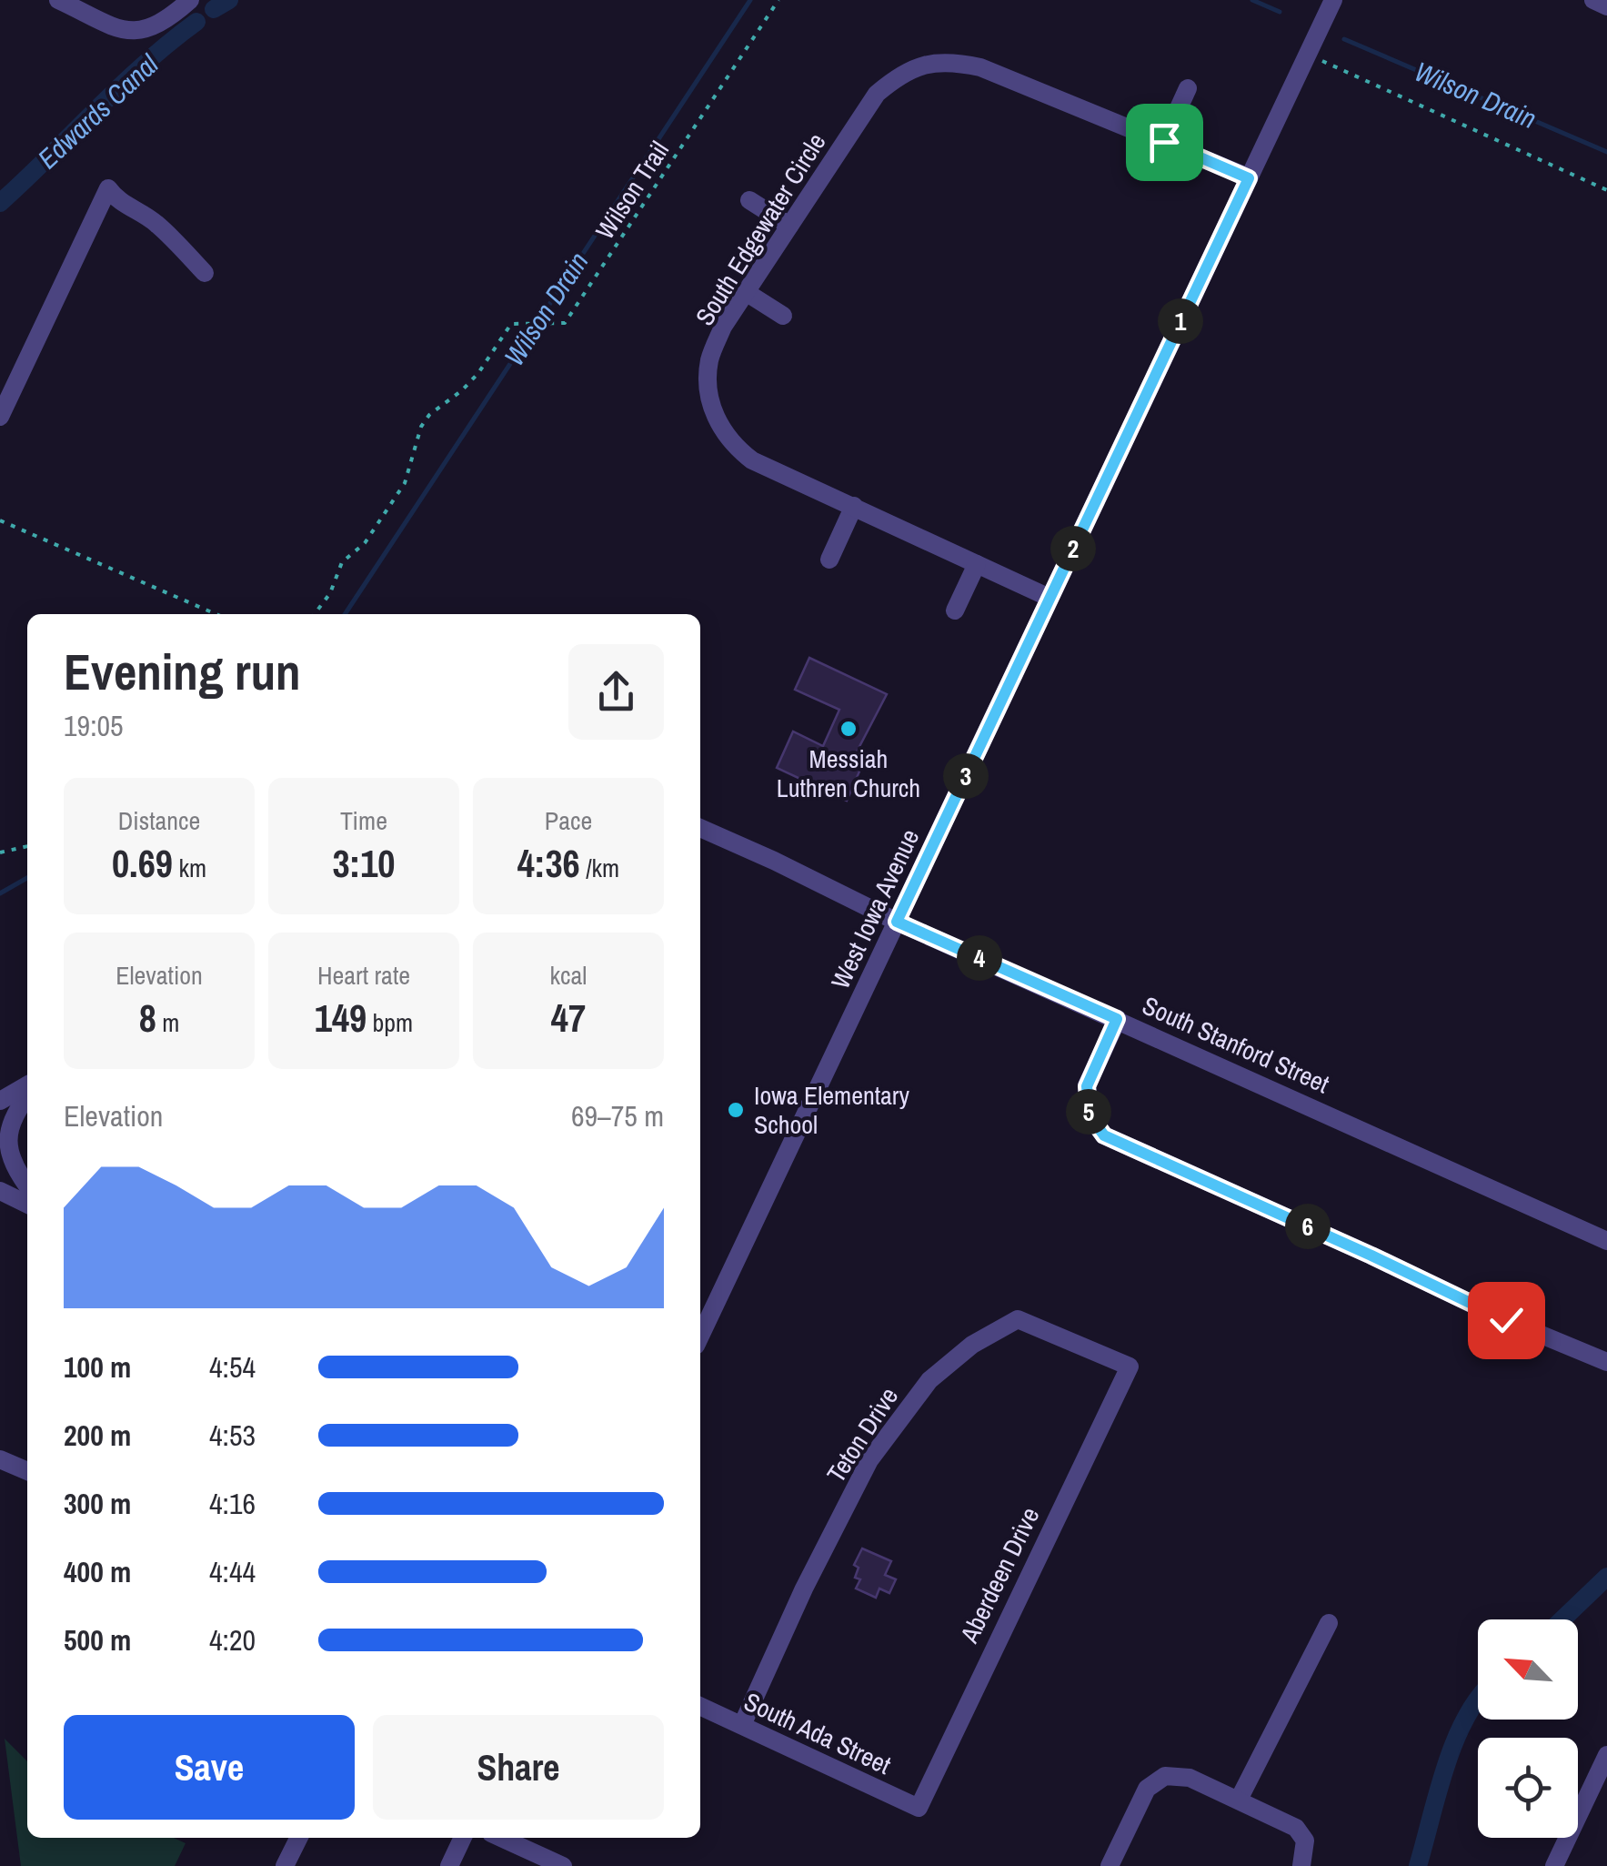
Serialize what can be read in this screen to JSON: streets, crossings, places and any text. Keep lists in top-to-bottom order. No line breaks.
{"streets":{"street":["South Edgewater Circle","West Iowa Avenue","South Stanford Street","Teton Drive","Aberdeen Drive","South Ada Street"],"path":["Wilson Trail"]},"crossings":[["South Edgewater Circle","West Iowa Avenue"],["West Iowa Avenue","South Stanford Street"],["Teton Drive","Aberdeen Drive"],["Teton Drive","South Ada Street"],["Aberdeen Drive","South Ada Street"]],"water":["Wilson Drain","Edwards Canal"],"places":["Messiah Luthren Church","Iowa Elementary School"],"north":"top left","page":{"pins":["1","2","3","4","5","6"],"heading":["Evening run","19:05"],"stats":[["Distance","0.69 km"],["Time","3:10"],["Pace","4:36 /km"],["Elevation","8 m"],["Heart rate","149 bpm"],["kcal","47"]],"chart":["Elevation","69–75 m"],"list":[{"name":"100 m","note":"4:54"},{"name":"200 m","note":"4:53"},{"name":"300 m","note":"4:16"},{"name":"400 m","note":"4:44"},{"name":"500 m","note":"4:20"}],"buttons":["Save","Share"]}}
